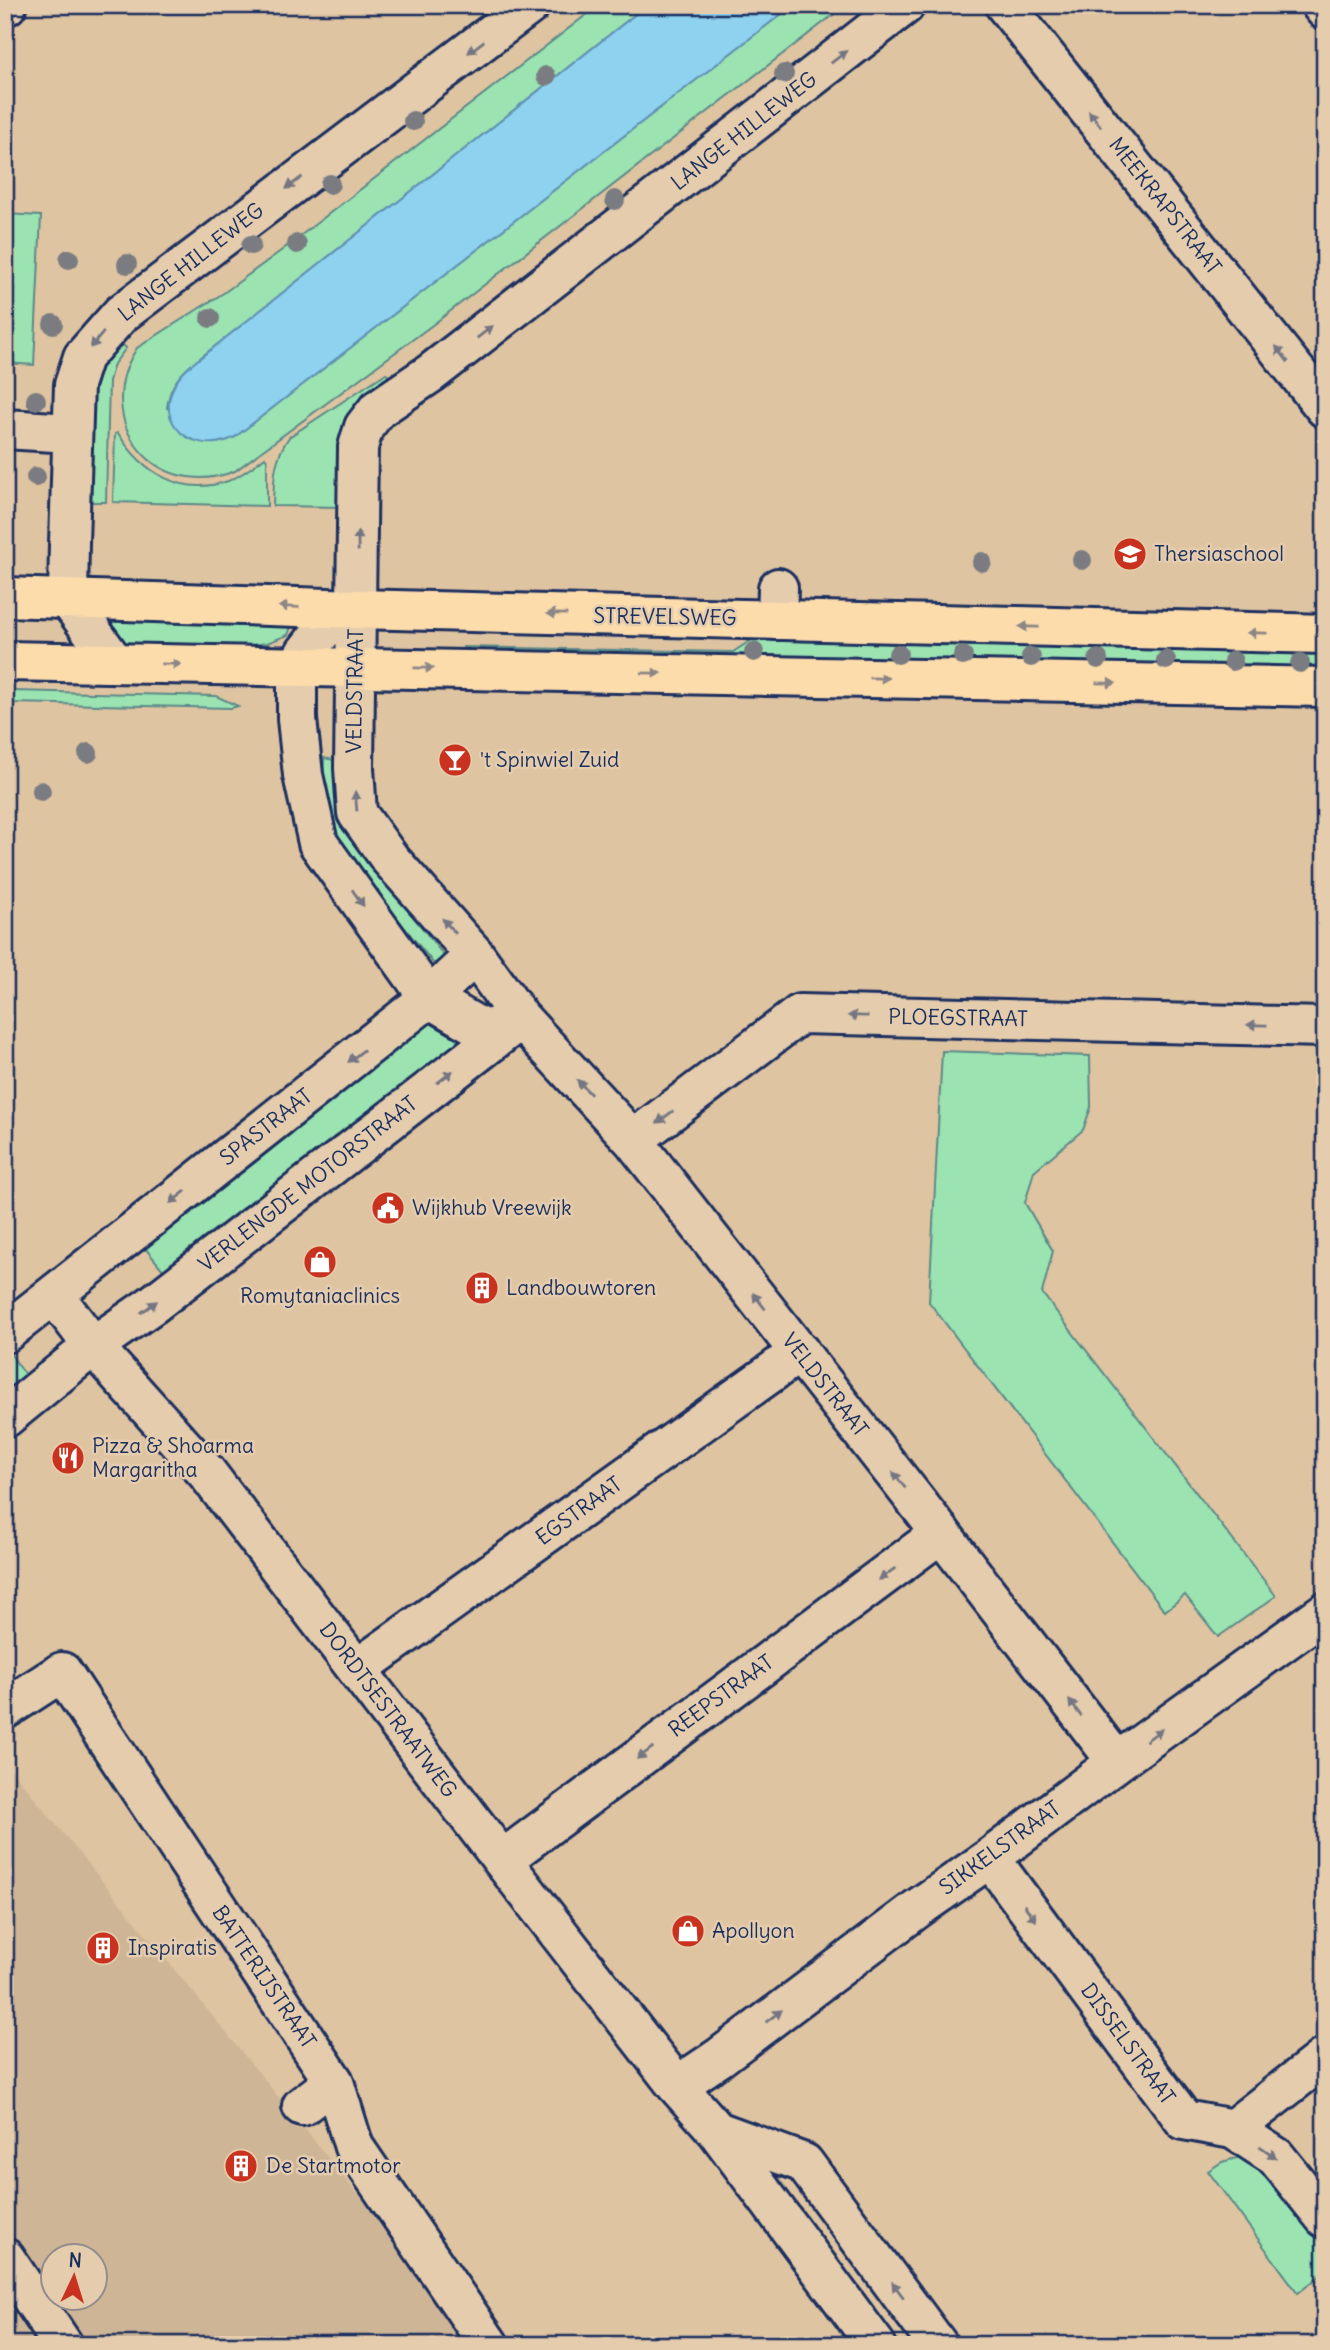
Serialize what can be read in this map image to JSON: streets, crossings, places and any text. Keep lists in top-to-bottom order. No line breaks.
{"streets":{"main road":["STREVELSWEG"],"street":["LANGE HILLEWEG","MEEKRAPSTRAAT","VELDSTRAAT","PLOEGSTRAAT","SPASTRAAT","VERLENGDE MOTORSTRAAT","EGSTRAAT","REEPSTRAAT","DORDTSESTRAATWEG","SIKKELSTRAAT","BATTERIJSTRAAT","DISSELSTRAAT"]},"crossings":[["LANGE HILLEWEG","STREVELSWEG"],["LANGE HILLEWEG","VELDSTRAAT"],["STREVELSWEG","VELDSTRAAT"],["VELDSTRAAT","PLOEGSTRAAT"],["VELDSTRAAT","SPASTRAAT"],["VELDSTRAAT","VERLENGDE MOTORSTRAAT"],["VELDSTRAAT","EGSTRAAT"],["VELDSTRAAT","REEPSTRAAT"],["VELDSTRAAT","SIKKELSTRAAT"],["SPASTRAAT","DORDTSESTRAATWEG"],["VERLENGDE MOTORSTRAAT","DORDTSESTRAATWEG"],["EGSTRAAT","DORDTSESTRAATWEG"],["REEPSTRAAT","DORDTSESTRAATWEG"],["DORDTSESTRAATWEG","SIKKELSTRAAT"],["SIKKELSTRAAT","DISSELSTRAAT"]],"one_way":["MEEKRAPSTRAAT","VELDSTRAAT","PLOEGSTRAAT","SPASTRAAT","VERLENGDE MOTORSTRAAT","REEPSTRAAT","SIKKELSTRAAT","DISSELSTRAAT"],"places":{"school or university":["Thersiaschool"],"bar":["'t Spinwiel Zuid"],"public building":["Wijkhub Vreewijk"],"shop":["Romytaniaclinics","Apollyon"],"building":["Landbouwtoren","Inspiratis","De Startmotor"],"restaurant":["Pizza & Shoarma Margaritha"]},"north":"top"}
